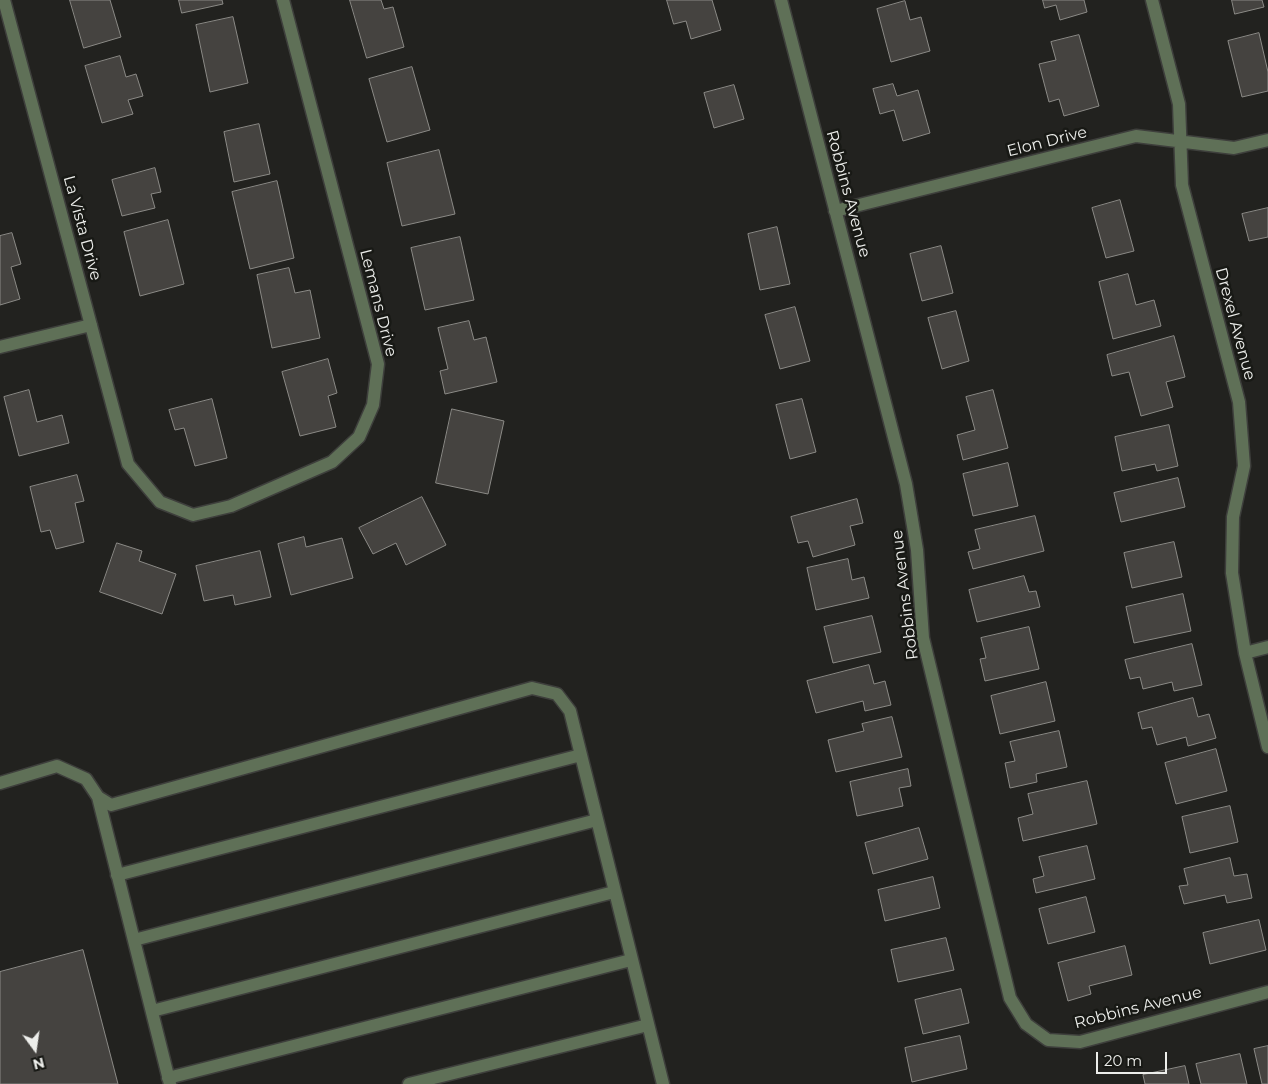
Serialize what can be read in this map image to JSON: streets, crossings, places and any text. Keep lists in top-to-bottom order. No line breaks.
{"streets":{"street":["Elon Drive","Robbins Avenue","La Vista Drive","Lemans Drive","Drexel Avenue"]},"crossings":[["Elon Drive","Robbins Avenue"],["Elon Drive","Drexel Avenue"],["La Vista Drive","Lemans Drive"]],"scale_bar":"20 m","north":"bottom"}
